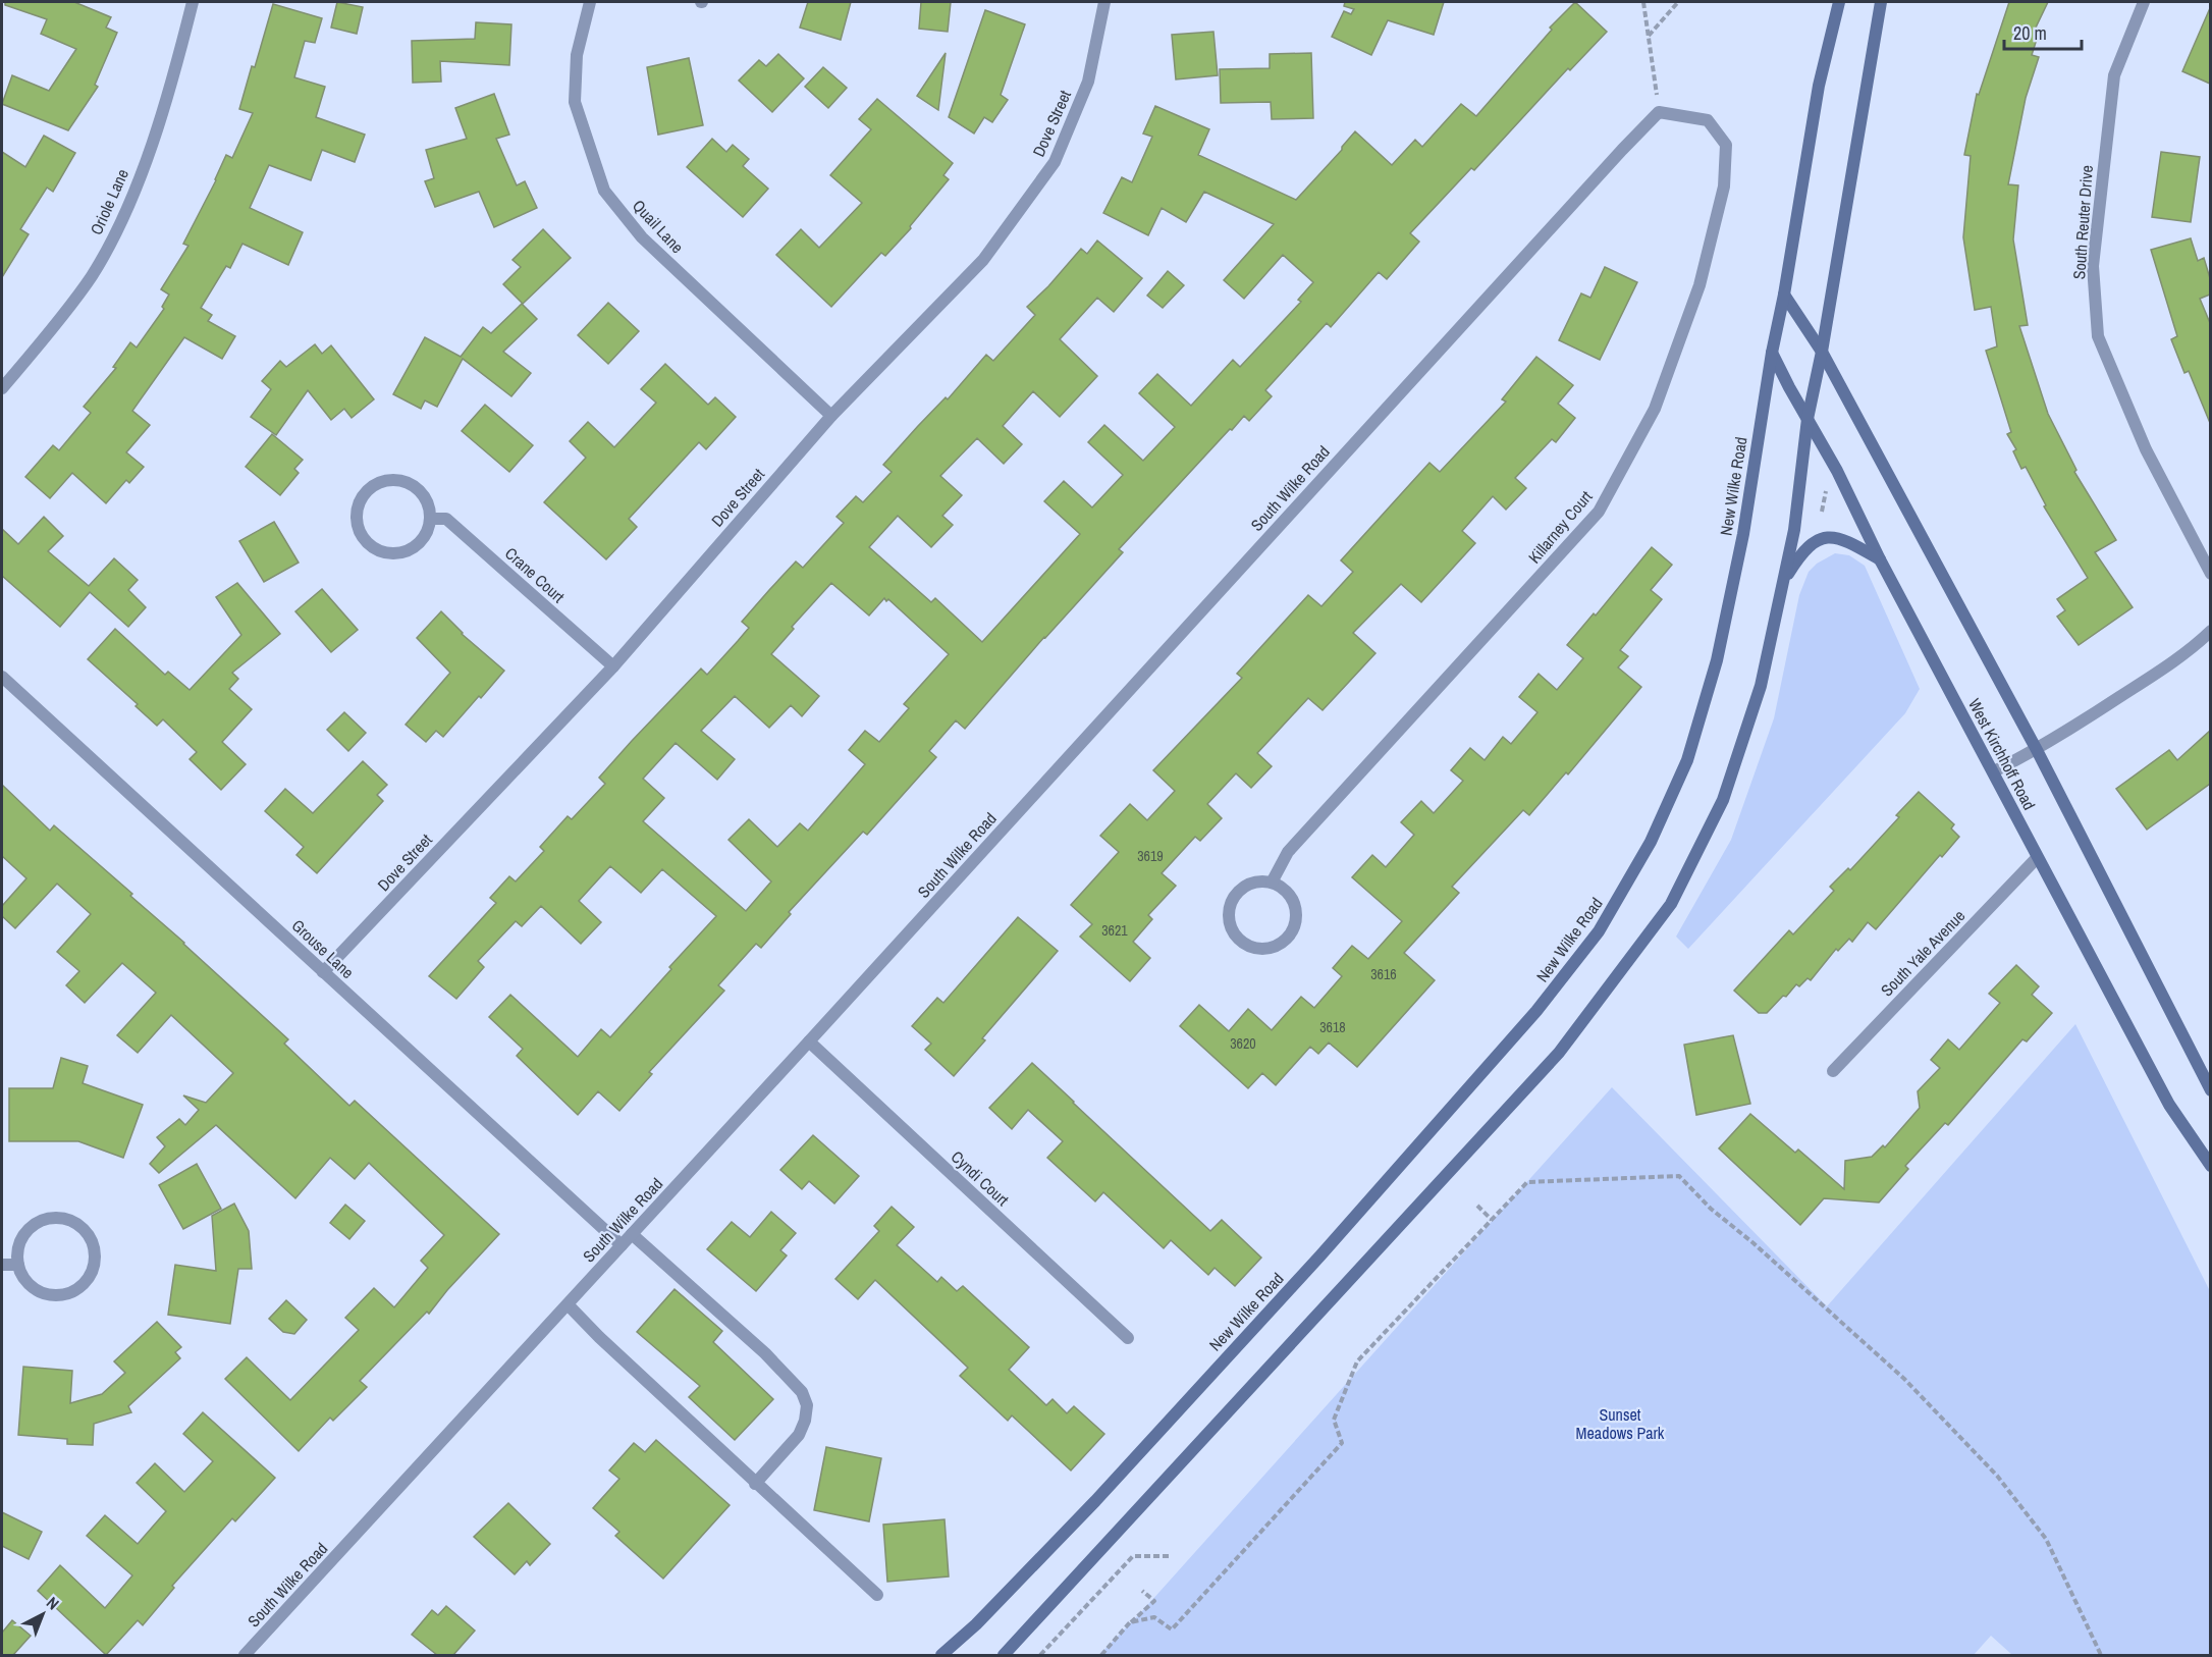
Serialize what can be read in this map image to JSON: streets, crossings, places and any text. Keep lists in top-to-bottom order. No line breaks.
{"streets":{"main road":["New Wilke Road","West Kirchhoff Road"],"street":["Dove Street","Oriole Lane","South Reuter Drive","Quail Lane","South Wilke Road","Killarney Court","Crane Court","Grouse Lane","South Yale Avenue","Cyndi Court"]},"crossings":[["Dove Street","Quail Lane"],["Dove Street","Crane Court"],["Dove Street","Grouse Lane"],["New Wilke Road","West Kirchhoff Road"],["South Wilke Road","Killarney Court"],["South Wilke Road","Grouse Lane"],["South Wilke Road","Cyndi Court"],["West Kirchhoff Road","South Yale Avenue"]],"parks":["Sunset Meadows Park"],"house_numbers":["3619","3621","3616","3618","3620"],"scale_bar":"20 m","north":"top right"}
